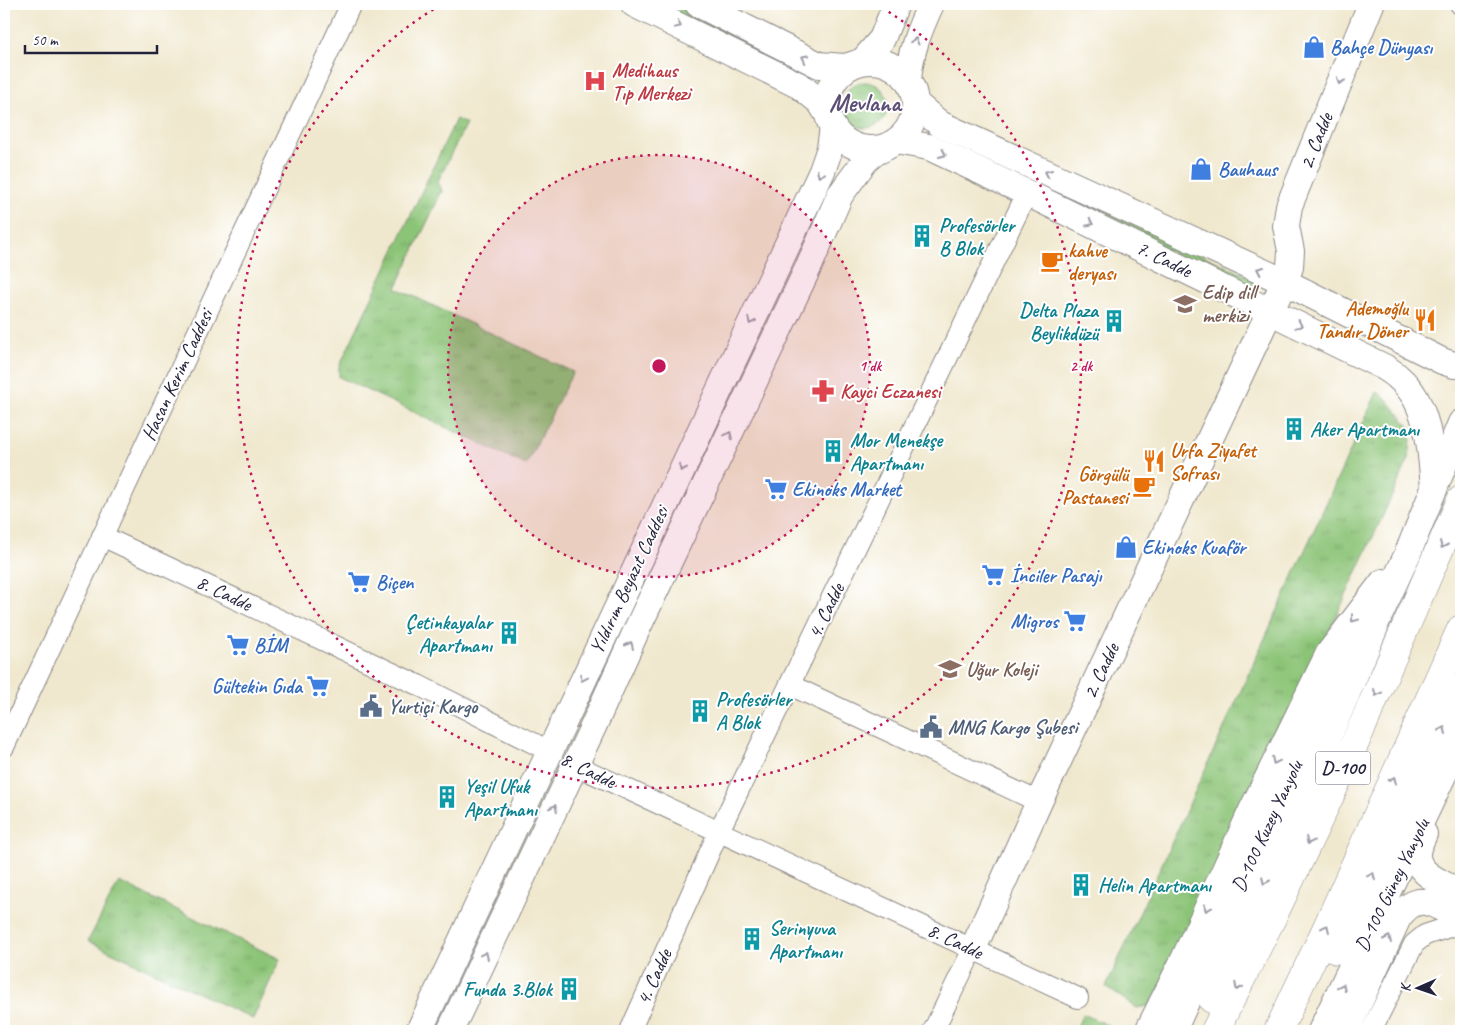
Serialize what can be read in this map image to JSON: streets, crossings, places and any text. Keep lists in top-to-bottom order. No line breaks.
{"streets":{"highway":["D-100"],"main road":["2. Cadde","7. Cadde","Yıldırım Beyazıt Caddesi","8. Cadde","D-100 Kuzey Yanyolu","D-100 Güney Yanyolu"],"street":["Hasan Kerim Caddesi","4. Cadde"]},"crossings":[["2. Cadde","7. Cadde"],["2. Cadde","8. Cadde"],["7. Cadde","Yıldırım Beyazıt Caddesi"],["7. Cadde","4. Cadde"],["Hasan Kerim Caddesi","8. Cadde"],["Yıldırım Beyazıt Caddesi","8. Cadde"],["8. Cadde","4. Cadde"]],"districts":["Mevlana"],"places":{"shop":["Bahçe Dünyası","Bauhaus","Ekinoks Kuaför"],"hospital":["Medihaus Tıp Merkezi"],"building":["Profesörler B Blok","Delta Plaza Beylikdüzü","Aker Apartmanı","Mor Menekşe Apartmanı","Çetinkayalar Apartmanı","Profesörler A Blok","Yeşil Ufuk Apartmanı","Helin Apartmanı","Serinyuva Apartmanı","Funda 3.Blok"],"cafe":["kahve deryası","Görgülü Pastanesi"],"school or university":["Edip dill merkizi","Uğur Koleji"],"restaurant":["Ademoğlu Tandır Döner","Urfa Ziyafet Sofrası"],"pharmacy":["Kayci Eczanesi"],"supermarket":["Ekinoks Market","İnciler Pasajı","Biçen","Migros","BİM","Gültekin Gıda"],"public building":["Yurtiçi Kargo","MNG Kargo Şubesi"]},"scale_bar":"50 m","north":"left","rings":["1 dk","2 dk"]}
